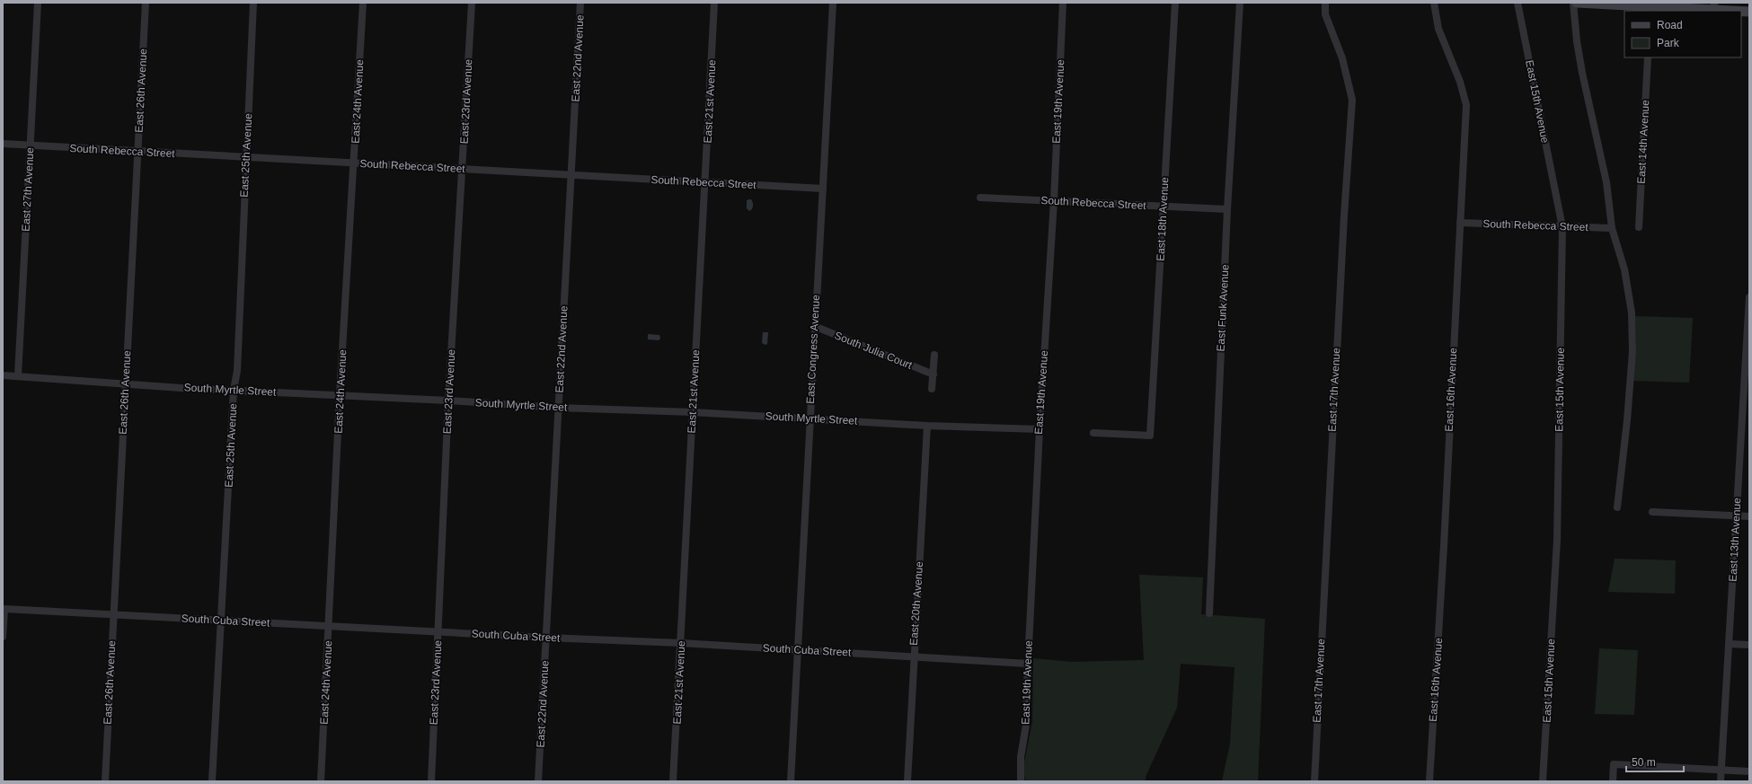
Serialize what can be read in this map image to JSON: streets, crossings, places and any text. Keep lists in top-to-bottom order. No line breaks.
{"streets":{"street":["East 22nd Avenue","East 26th Avenue","East 24th Avenue","East 23rd Avenue","East 21st Avenue","East 19th Avenue","East 15th Avenue","East 14th Avenue","South Rebecca Street","East 25th Avenue","East 27th Avenue","East 18th Avenue","East Funk Avenue","East Congress Avenue","South Julia Court","South Myrtle Street","East 17th Avenue","East 16th Avenue","East 13th Avenue","East 20th Avenue","South Cuba Street"]},"crossings":[["East 22nd Avenue","South Rebecca Street"],["East 22nd Avenue","South Myrtle Street"],["East 22nd Avenue","South Cuba Street"],["East 26th Avenue","South Rebecca Street"],["East 26th Avenue","South Myrtle Street"],["East 26th Avenue","South Cuba Street"],["East 24th Avenue","South Rebecca Street"],["East 24th Avenue","South Myrtle Street"],["East 24th Avenue","South Cuba Street"],["East 23rd Avenue","South Rebecca Street"],["East 23rd Avenue","South Myrtle Street"],["East 23rd Avenue","South Cuba Street"],["East 21st Avenue","South Rebecca Street"],["East 21st Avenue","South Myrtle Street"],["East 21st Avenue","South Cuba Street"],["East 19th Avenue","South Rebecca Street"],["East 19th Avenue","South Myrtle Street"],["East 19th Avenue","South Cuba Street"],["East 15th Avenue","South Rebecca Street"],["South Rebecca Street","East 25th Avenue"],["South Rebecca Street","East 27th Avenue"],["South Rebecca Street","East 18th Avenue"],["South Rebecca Street","East Funk Avenue"],["South Rebecca Street","East Congress Avenue"],["South Rebecca Street","East 16th Avenue"],["East 25th Avenue","South Myrtle Street"],["East 25th Avenue","South Cuba Street"],["East 27th Avenue","South Myrtle Street"],["East Congress Avenue","South Julia Court"],["East Congress Avenue","South Myrtle Street"],["East Congress Avenue","South Cuba Street"],["South Myrtle Street","East 20th Avenue"],["East 20th Avenue","South Cuba Street"]],"legend":["Road","Park"],"scale_bar":"50 m"}
